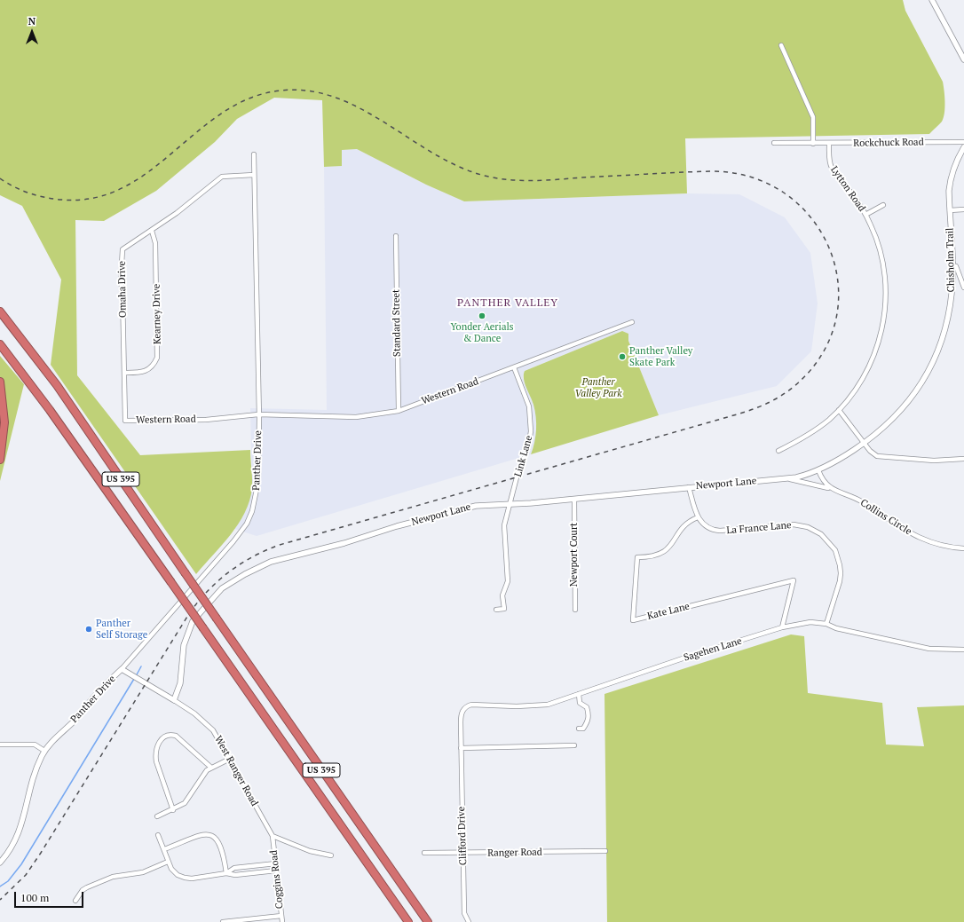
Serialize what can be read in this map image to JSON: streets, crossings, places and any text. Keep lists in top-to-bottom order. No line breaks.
{"streets":{"highway":["US 395"],"street":["Rockchuck Road","Lytton Road","Chisholm Trail","Omaha Drive","Kearney Drive","Standard Street","Western Road","Link Lane","Panther Drive","Newport Lane","Collins Circle","La France Lane","Newport Court","Kate Lane","Sagehen Lane","West Ranger Road","Clifford Drive","Ranger Road","Coggins Road"]},"crossings":[["Rockchuck Road","Lytton Road"],["Chisholm Trail","Newport Lane"],["Omaha Drive","Kearney Drive"],["Omaha Drive","Western Road"],["Omaha Drive","Panther Drive"],["Standard Street","Western Road"],["Western Road","Link Lane"],["Western Road","Panther Drive"],["Link Lane","Newport Lane"],["Panther Drive","West Ranger Road"],["Newport Lane","Collins Circle"],["Newport Lane","Newport Court"],["Newport Lane","West Ranger Road"],["La France Lane","Kate Lane"],["La France Lane","Sagehen Lane"],["Kate Lane","Sagehen Lane"],["Sagehen Lane","Clifford Drive"],["West Ranger Road","Coggins Road"],["Clifford Drive","Ranger Road"]],"districts":["PANTHER VALLEY"],"parks":["Panther Valley Park"],"places":["Yonder Aerials & Dance","Panther Valley Skate Park","Panther Self Storage"],"scale_bar":"100 m","north":"top"}
